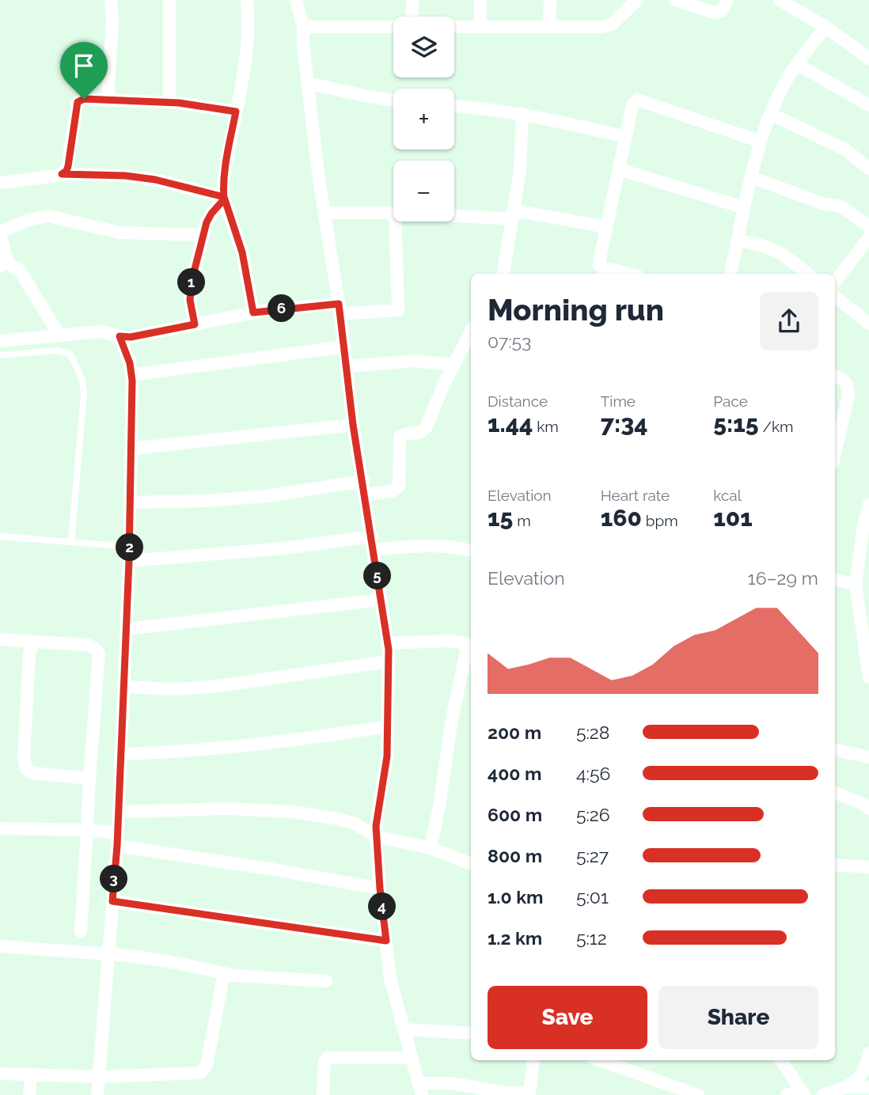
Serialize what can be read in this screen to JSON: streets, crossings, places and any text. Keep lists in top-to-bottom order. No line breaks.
{"page":{"map_buttons":["+","−"],"pins":["1","6","2","5","3","4"],"heading":["Morning run","07:53"],"stats":[["Distance","1.44 km"],["Time","7:34"],["Pace","5:15 /km"],["Elevation","15 m"],["Heart rate","160 bpm"],["kcal","101"]],"chart":["Elevation","16–29 m"],"list":[{"name":"200 m","note":"5:28"},{"name":"400 m","note":"4:56"},{"name":"600 m","note":"5:26"},{"name":"800 m","note":"5:27"},{"name":"1.0 km","note":"5:01"},{"name":"1.2 km","note":"5:12"}],"buttons":["Save","Share"]}}
